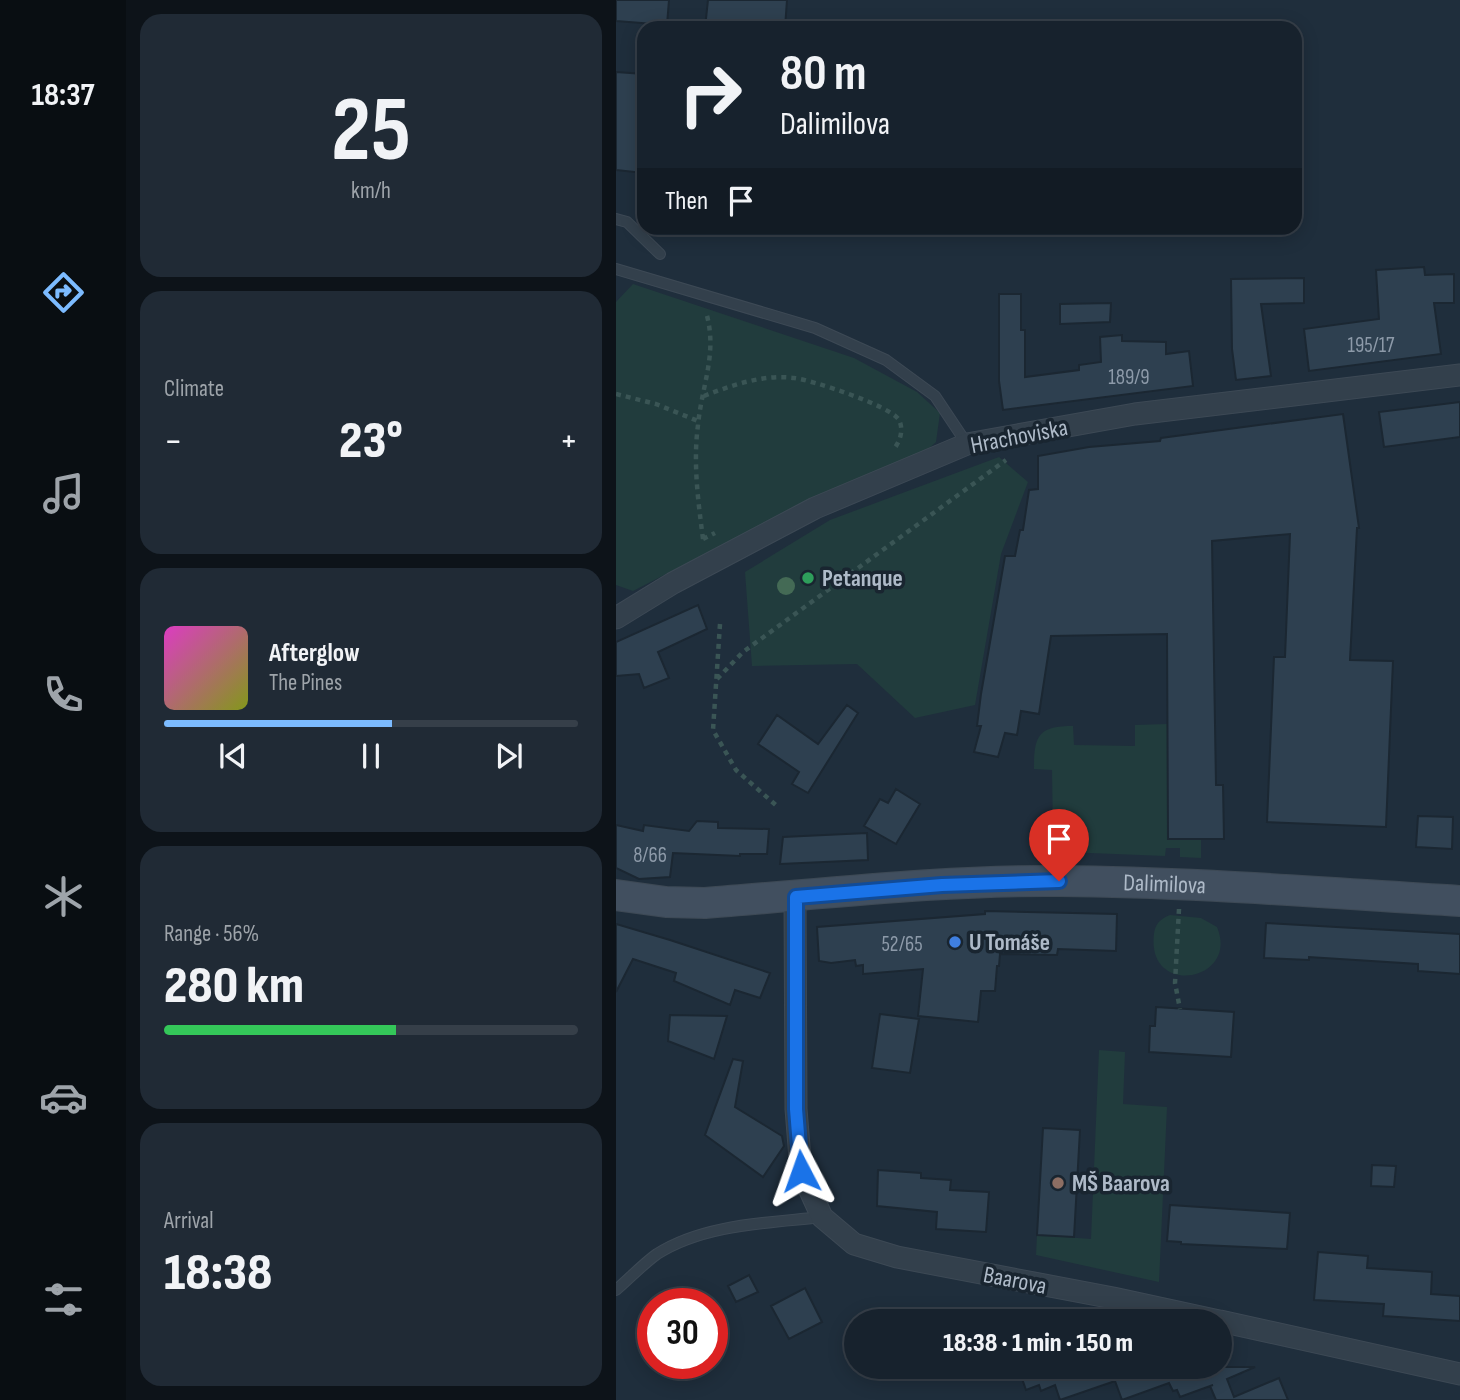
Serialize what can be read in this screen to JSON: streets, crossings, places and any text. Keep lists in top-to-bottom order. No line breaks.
{"streets":{"main road":["Dalimilova"],"street":["Hrachoviska","Baarova"]},"crossings":[["Dalimilova","Baarova"]],"places":["Petanque","U Tomáše","MŠ Baarova"],"house_numbers":["195/17","189/9","8/66","52/65"],"page":{"tabs":"18:37","tile":[["25","km/h"],"Climate",["Range · 56%","280 km"],["Arrival","18:38"]],"turn":["80 m","Dalimilova"],"then":"Then","heat":["−","23°","+"],"song":["Afterglow","The Pines"],"limit":"30","trip":"18:38 · 1 min · 150 m"}}
